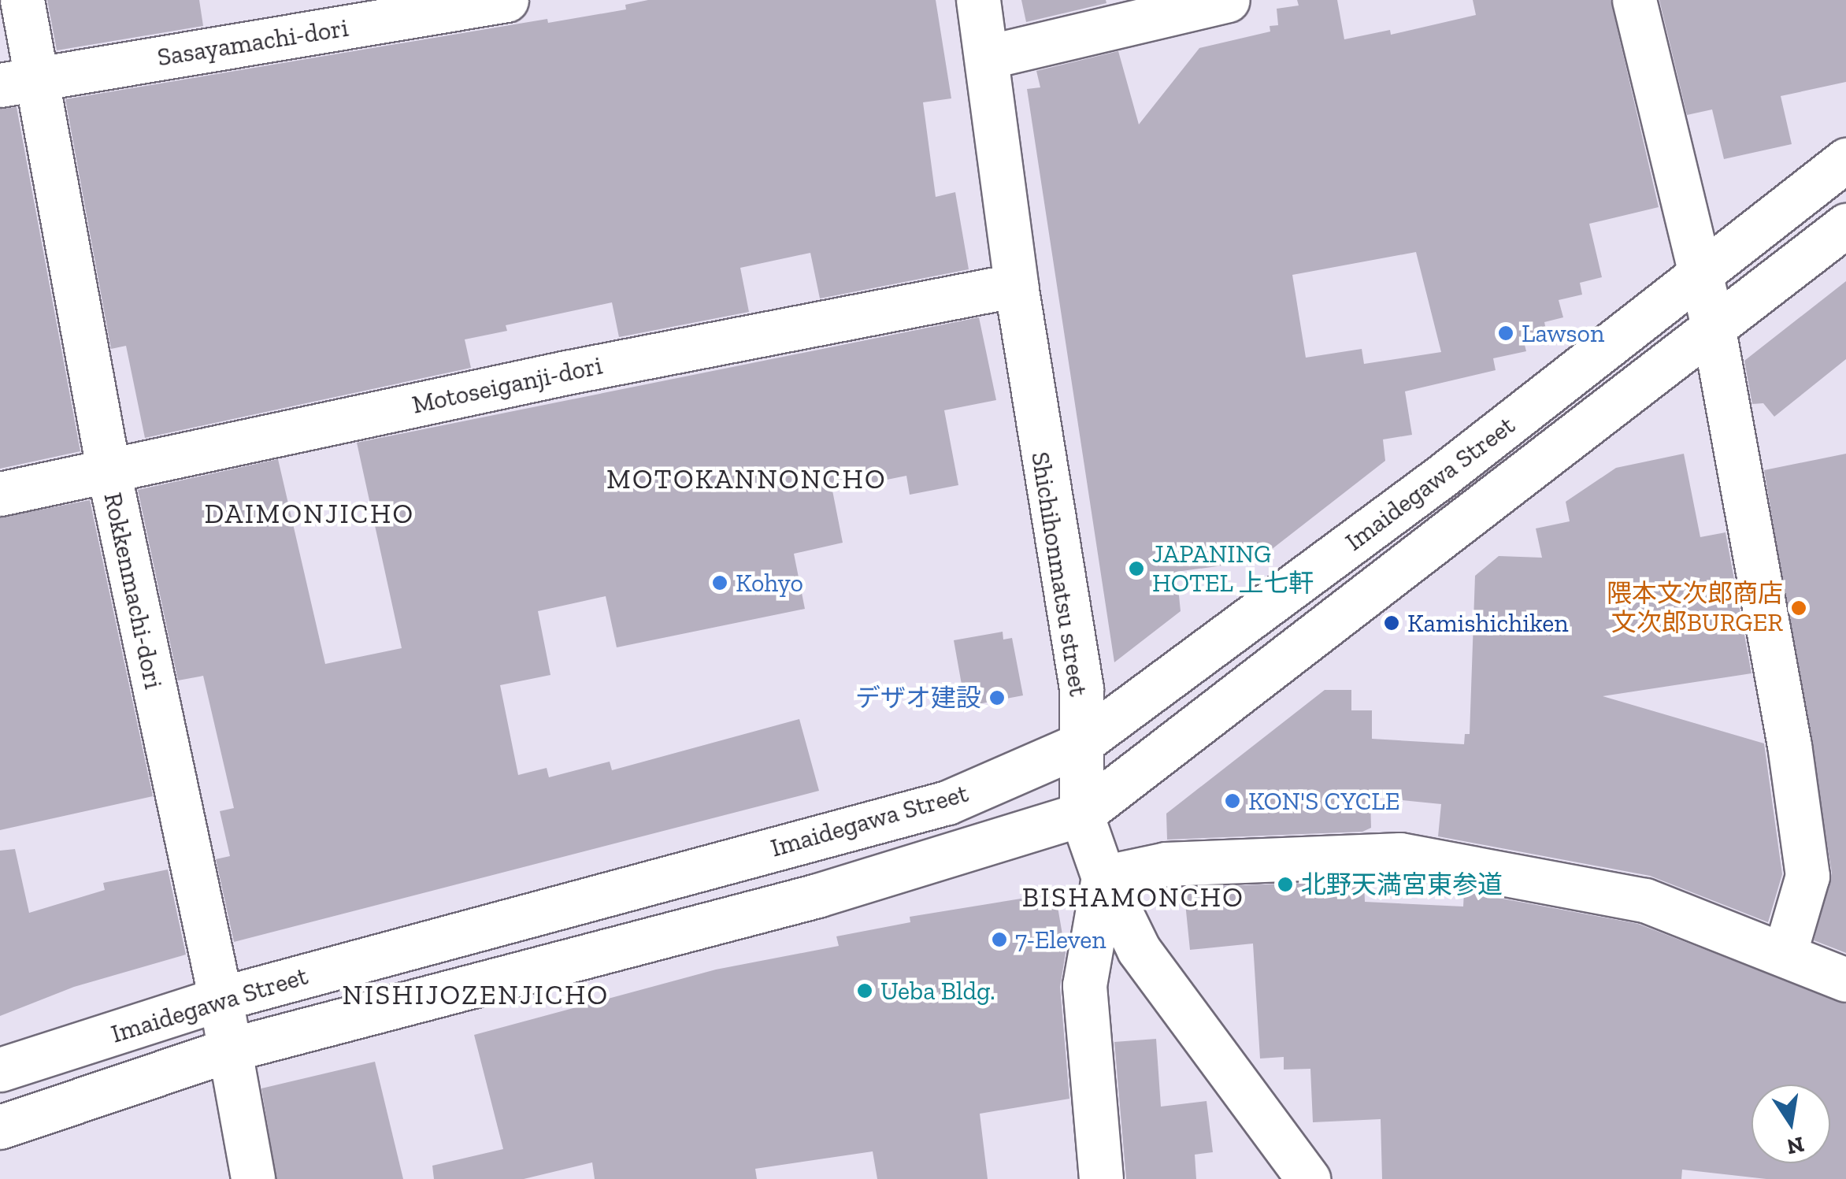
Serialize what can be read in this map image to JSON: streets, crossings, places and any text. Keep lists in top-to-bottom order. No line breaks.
{"streets":{"street":["Sasayamachi-dori","Motoseiganji-dori","Imaidegawa Street","Shichihonmatsu street","Rokkenmachi-dori"]},"crossings":[["Sasayamachi-dori","Rokkenmachi-dori"],["Motoseiganji-dori","Shichihonmatsu street"],["Motoseiganji-dori","Rokkenmachi-dori"],["Imaidegawa Street","Shichihonmatsu street"],["Imaidegawa Street","Rokkenmachi-dori"]],"districts":["MOTOKANNONCHO","DAIMONJICHO","BISHAMONCHO","NISHIJOZENJICHO"],"places":["Lawson","JAPANING HOTEL 上七軒","Kohyo","隈本文次郎商店 文次郎BURGER","Kamishichiken","デザオ建設","KON'S CYCLE","北野天満宮東参道","7-Eleven","Ueba Bldg."],"north":"bottom"}
